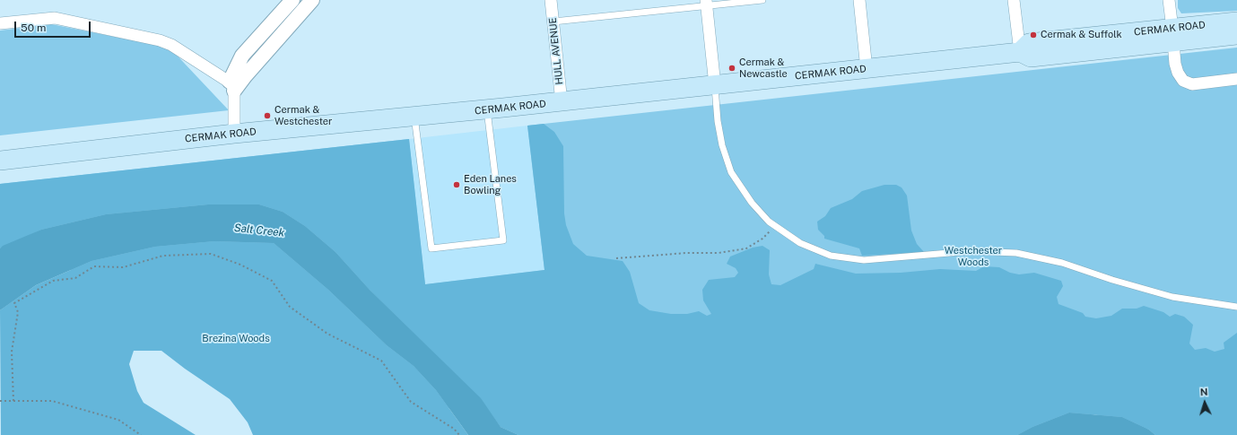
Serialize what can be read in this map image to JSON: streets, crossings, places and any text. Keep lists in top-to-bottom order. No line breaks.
{"streets":{"main road":["CERMAK ROAD"],"street":["HULL AVENUE"]},"crossings":[["CERMAK ROAD","HULL AVENUE"]],"water":["Salt Creek"],"parks":["Westchester Woods","Brezina Woods"],"places":["Cermak & Suffolk","Cermak & Newcastle","Cermak & Westchester","Eden Lanes Bowling"],"scale_bar":"50 m","north":"top"}
